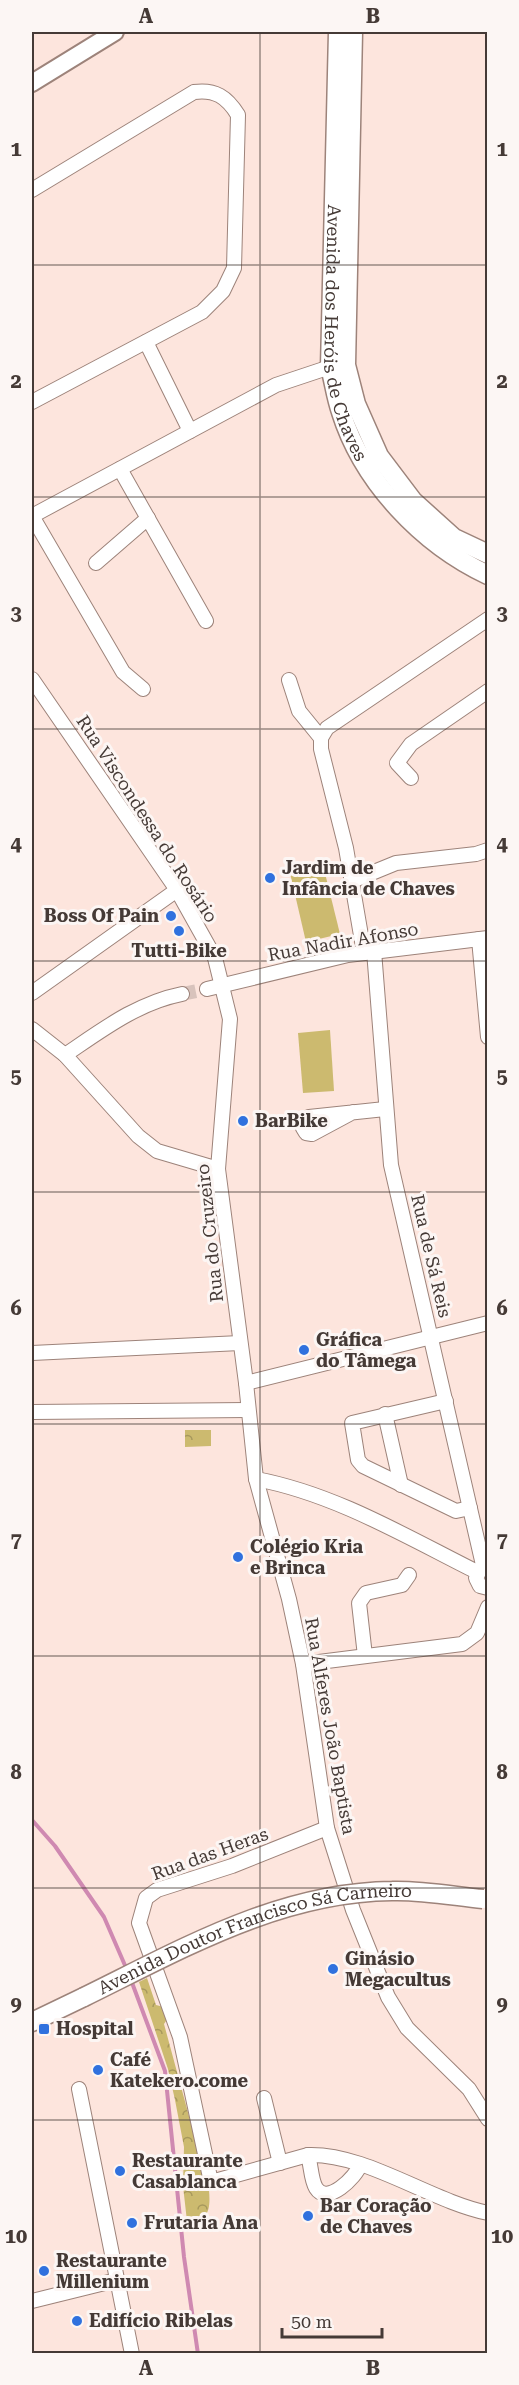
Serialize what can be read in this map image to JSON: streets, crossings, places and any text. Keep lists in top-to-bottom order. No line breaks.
{"streets":{"main road":["Avenida dos Heróis de Chaves","Avenida Doutor Francisco Sá Carneiro"],"street":["Rua Viscondessa do Rosário","Rua Nadir Afonso","Rua do Cruzeiro","Rua de Sá Reis","Rua Alferes João Baptista","Rua das Heras"]},"crossings":[["Rua Viscondessa do Rosário","Rua Nadir Afonso"],["Rua Viscondessa do Rosário","Rua do Cruzeiro"],["Rua Nadir Afonso","Rua do Cruzeiro"],["Rua Nadir Afonso","Rua de Sá Reis"],["Rua do Cruzeiro","Rua Alferes João Baptista"],["Rua Alferes João Baptista","Rua das Heras"]],"places":{"other":["Jardim de Infância de Chaves","Boss Of Pain","Tutti-Bike","BarBike","Gráfica do Tâmega","Colégio Kria e Brinca","Ginásio Megacultus","Café Katekero.come","Restaurante Casablanca","Bar Coração de Chaves","Frutaria Ana","Restaurante Millenium","Edifício Ribelas"],"transit":["Hospital"]},"scale_bar":"50 m","grid":{"columns":["A","B"],"rows":["1","2","3","4","5","6","7","8","9","10"]}}
